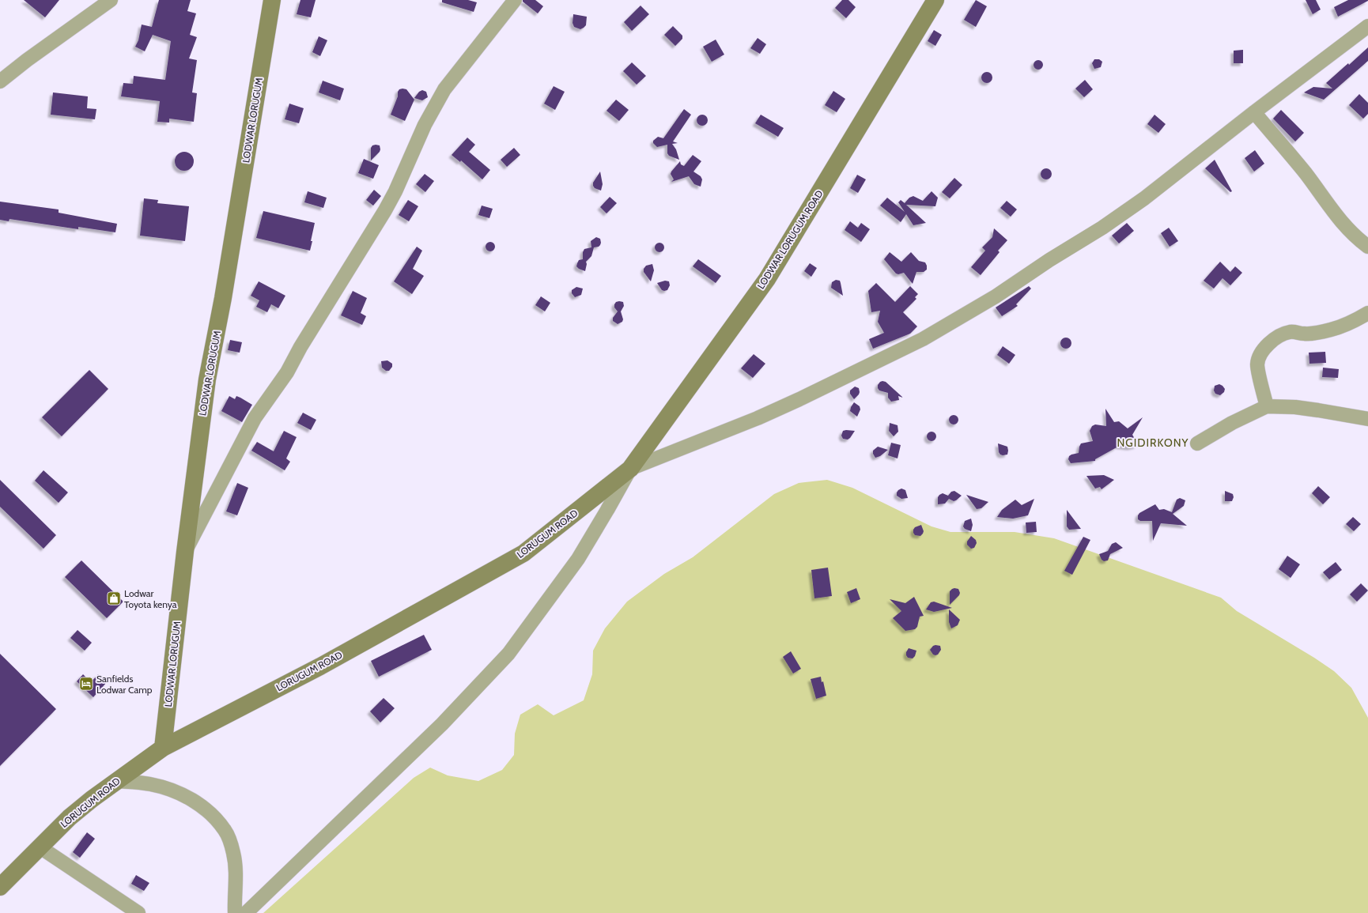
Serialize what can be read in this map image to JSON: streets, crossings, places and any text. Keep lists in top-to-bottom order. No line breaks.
{"streets":{"main road":["LODWAR LORUGUM","LODWAR LORUGUM ROAD","LORUGUM ROAD"]},"crossings":[["LODWAR LORUGUM","LORUGUM ROAD"],["LODWAR LORUGUM ROAD","LORUGUM ROAD"]],"districts":["NGIDIRKONY"],"places":{"shop":["Lodwar Toyota kenya"],"hotel":["Sanfields Lodwar Camp"]}}
